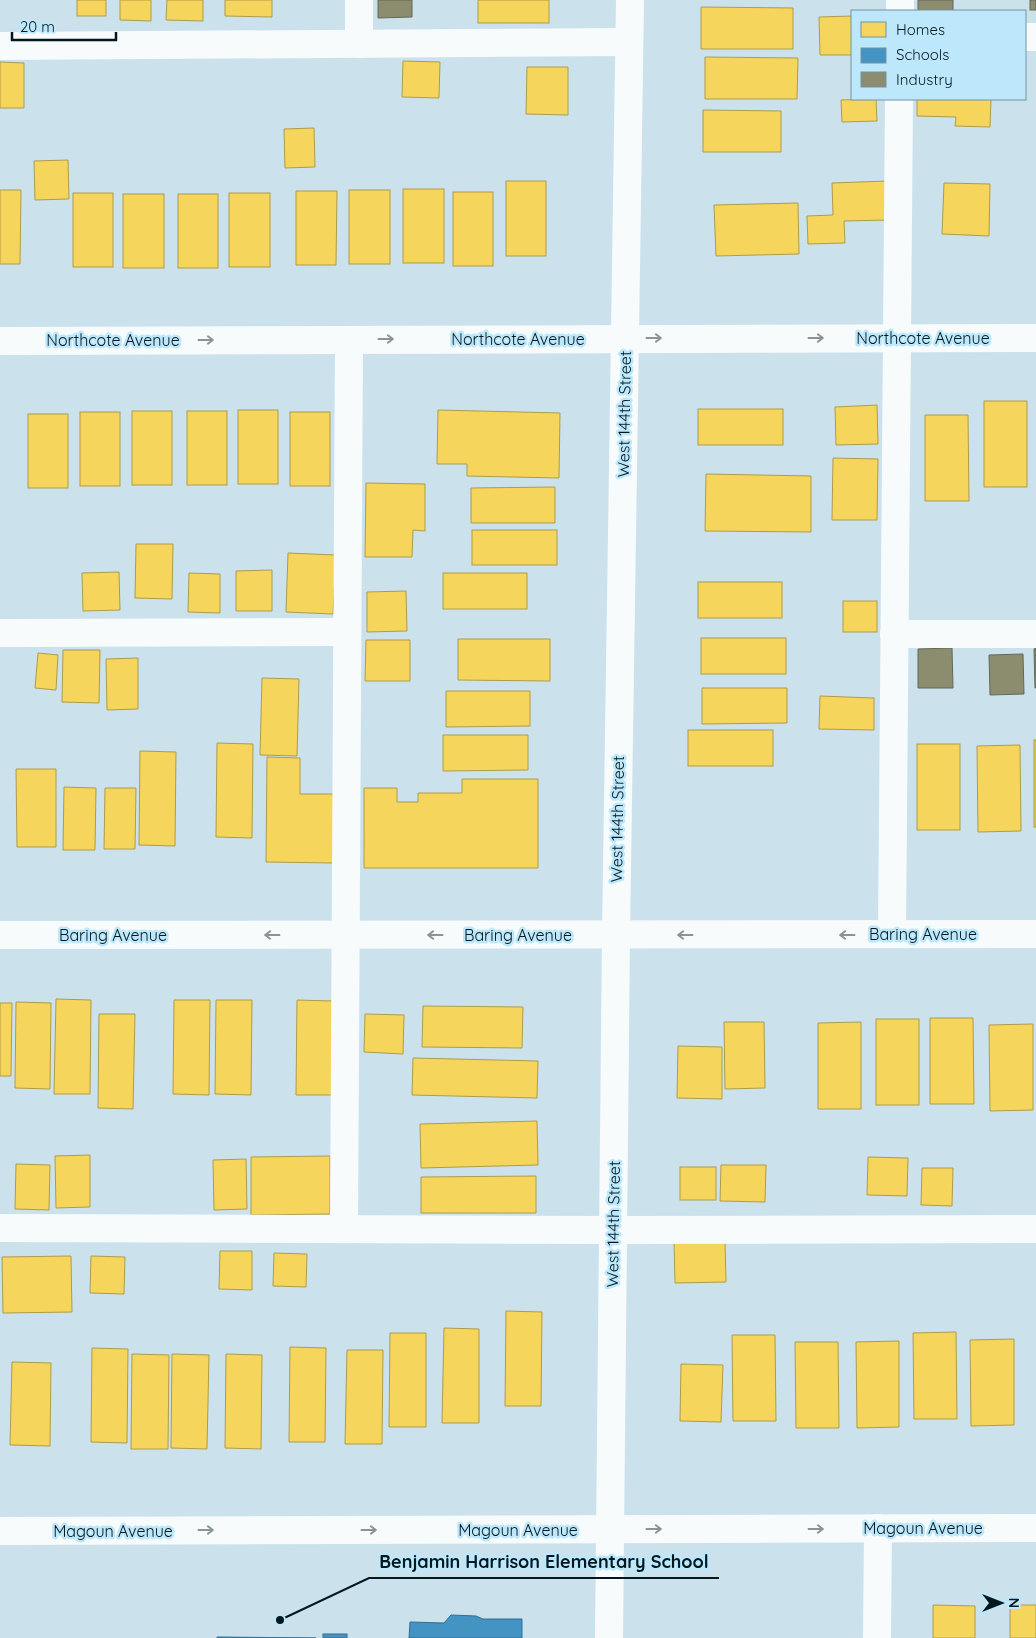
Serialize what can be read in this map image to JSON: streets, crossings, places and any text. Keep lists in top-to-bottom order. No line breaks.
{"streets":{"street":["Northcote Avenue","West 144th Street","Baring Avenue","Magoun Avenue"]},"crossings":[["Northcote Avenue","West 144th Street"],["West 144th Street","Baring Avenue"],["West 144th Street","Magoun Avenue"]],"one_way":["Northcote Avenue","Baring Avenue","Magoun Avenue"],"places":["Benjamin Harrison Elementary School"],"legend":["Homes","Schools","Industry"],"scale_bar":"20 m","north":"right"}
